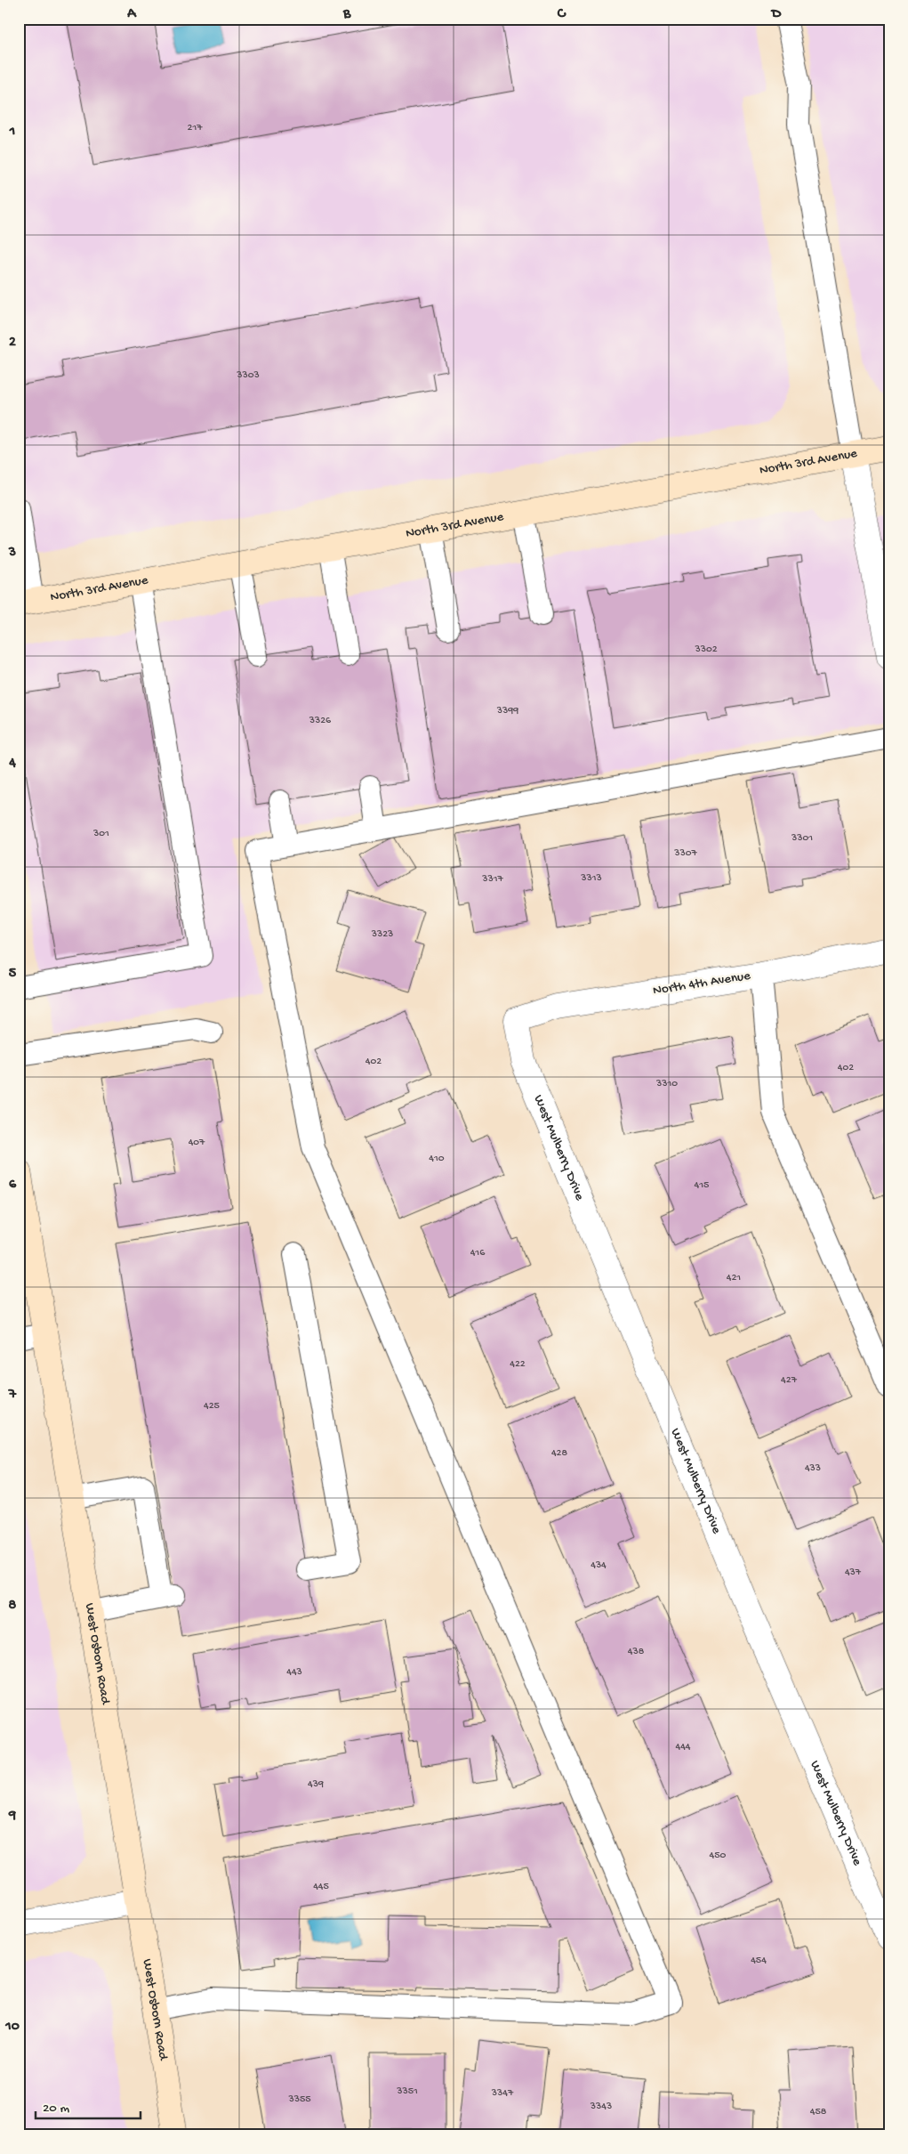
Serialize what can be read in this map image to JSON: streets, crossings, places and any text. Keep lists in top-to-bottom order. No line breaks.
{"streets":{"street":["North 3rd Avenue","North 4th Avenue","West Mulberry Drive","West Osborn Road"]},"crossings":[["North 4th Avenue","West Mulberry Drive"]],"house_numbers":["217","3303","3302","3399","3326","301","3301","3307","3313","3317","3323","402","402","3310","407","410","415","416","421","422","427","425","428","433","434","437","438","443","444","439","450","445","454","3351","3347","3355","3343","458"],"scale_bar":"20 m","grid":{"columns":["A","B","C","D"],"rows":["1","2","3","4","5","6","7","8","9","10"]}}
